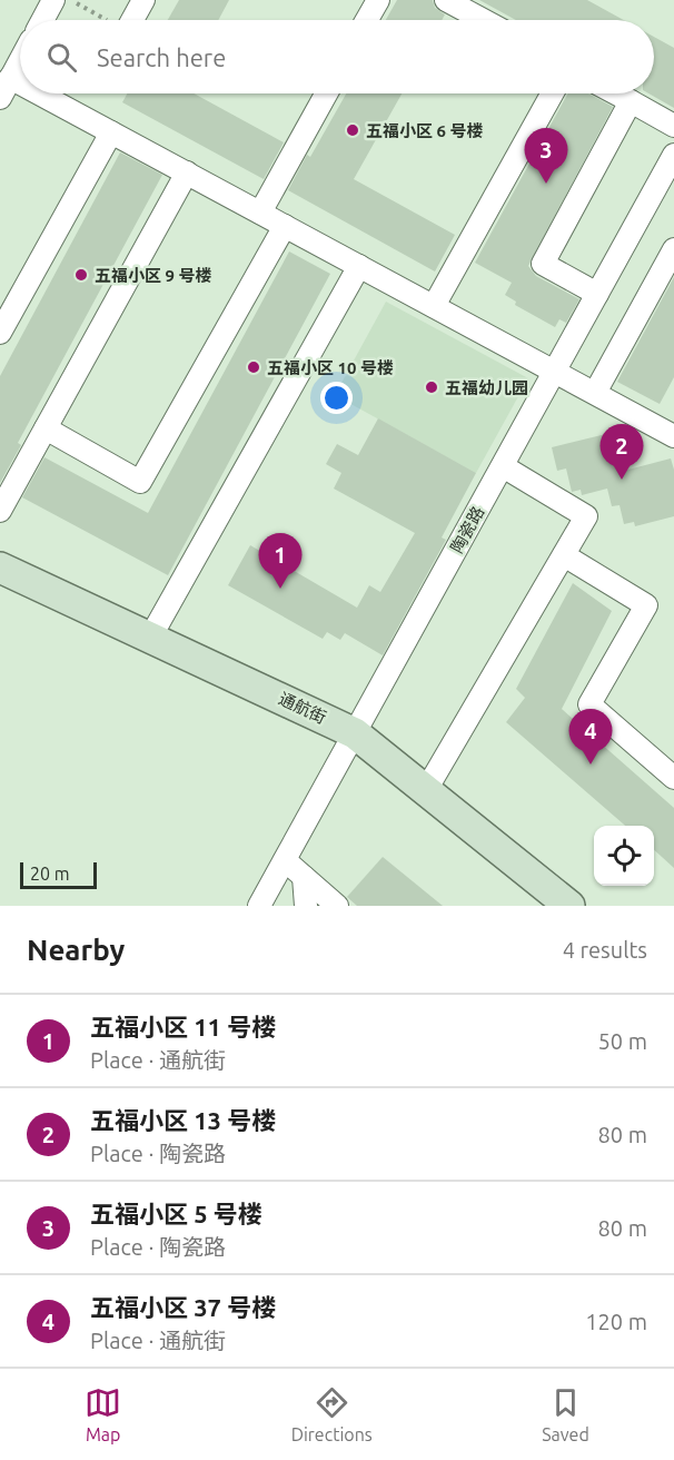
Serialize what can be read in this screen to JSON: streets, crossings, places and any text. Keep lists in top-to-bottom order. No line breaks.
{"streets":{"main road":["通航街"],"street":["陶瓷路"]},"crossings":[["陶瓷路","通航街"]],"places":["五福小区 6 号楼","五福小区 9 号楼","五福小区 10 号楼","五福幼儿园"],"scale_bar":"20 m","page":{"search":"Search here","pins":["3","2","1","4"],"scale":"20 m","heading":["Nearby","4 results"],"list":[{"mark":"1","name":"五福小区 11 号楼","note":"Place · 通航街","value":"50 m"},{"mark":"2","name":"五福小区 13 号楼","note":"Place · 陶瓷路","value":"80 m"},{"mark":"3","name":"五福小区 5 号楼","note":"Place · 陶瓷路","value":"80 m"},{"mark":"4","name":"五福小区 37 号楼","note":"Place · 通航街","value":"120 m"}],"nav":["Map","Directions","Saved"]}}
